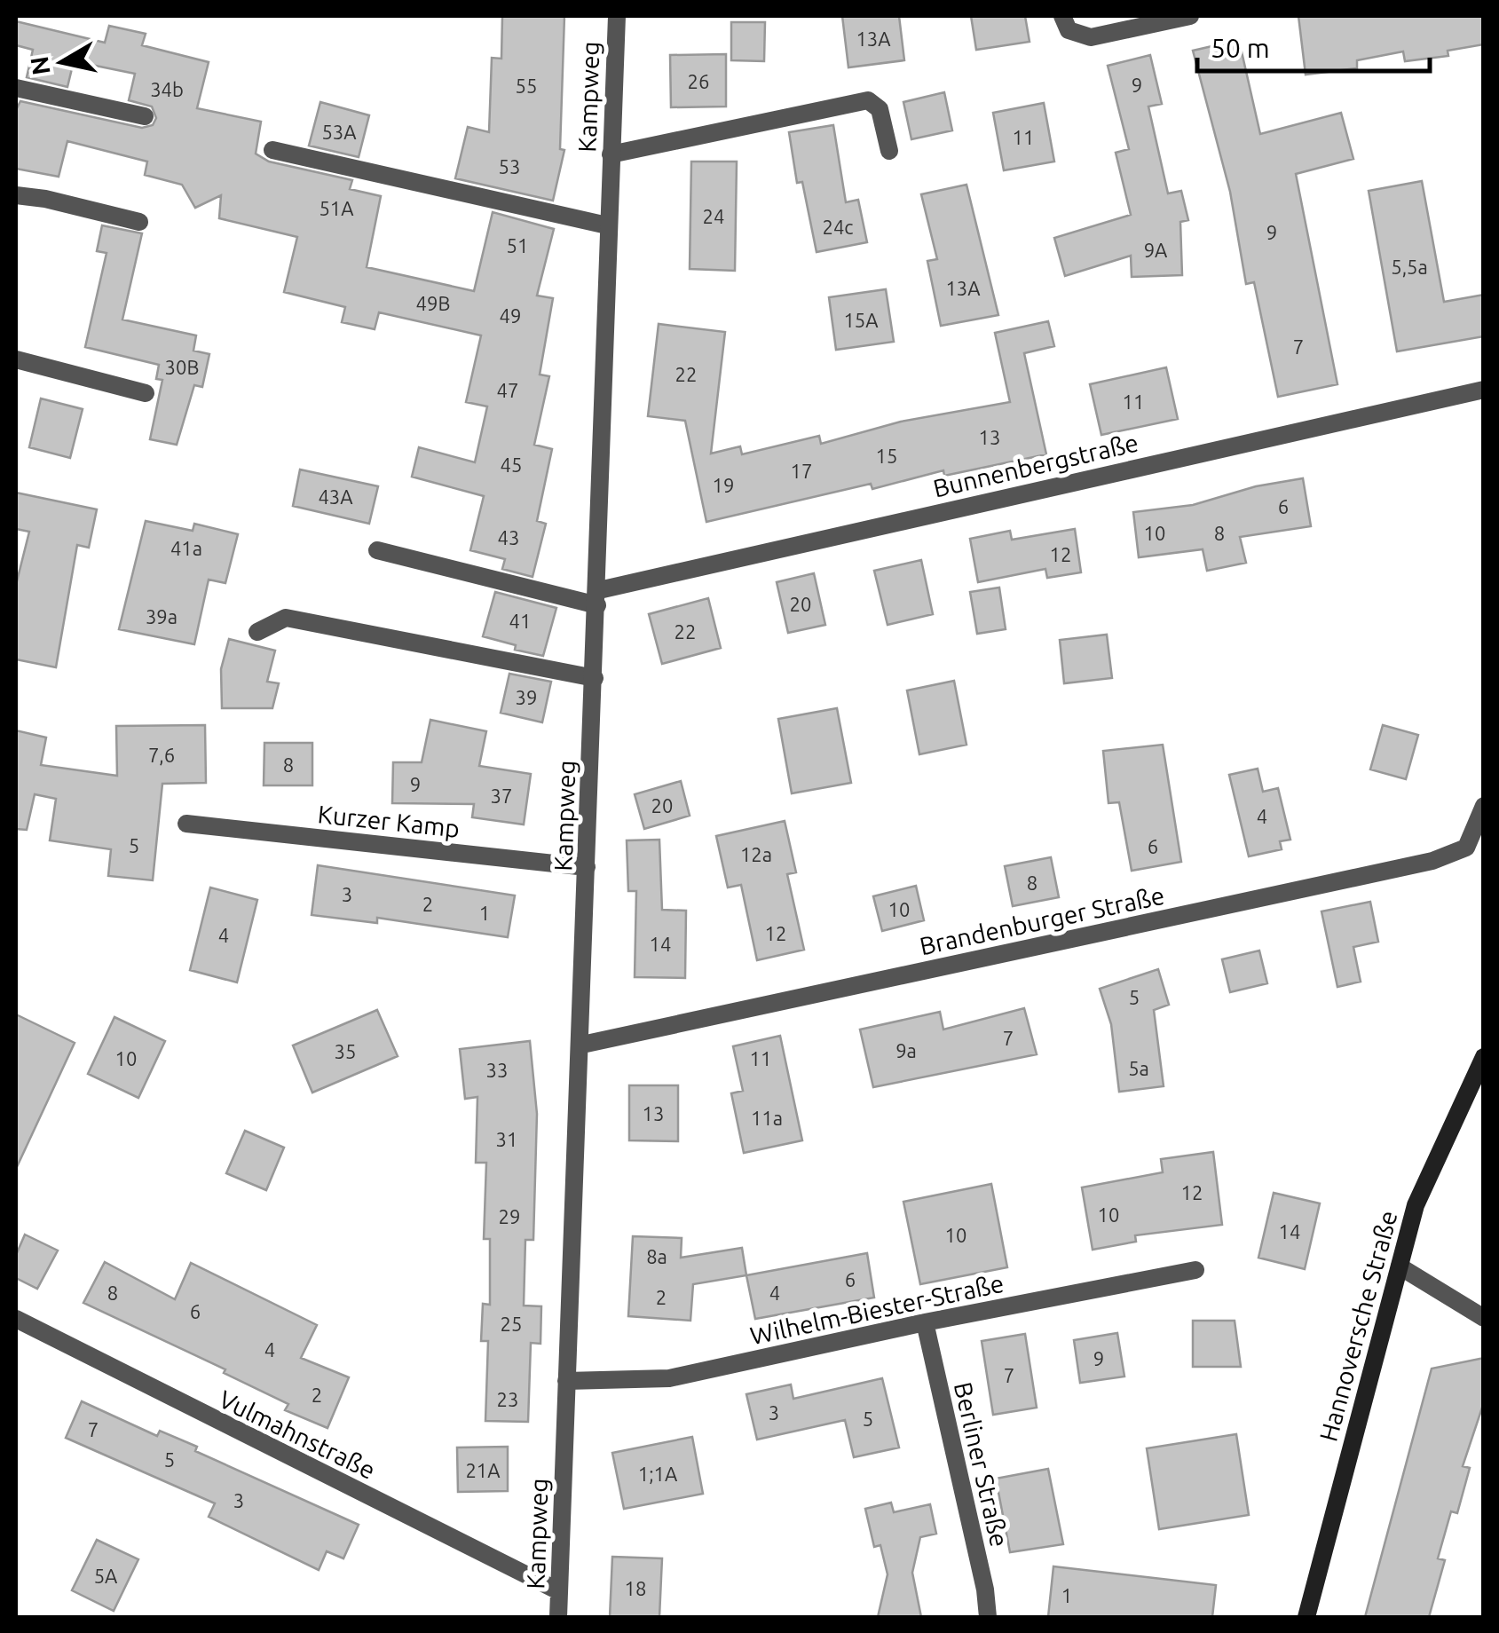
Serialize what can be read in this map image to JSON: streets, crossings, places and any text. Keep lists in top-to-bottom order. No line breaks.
{"streets":{"main road":["Hannoversche Straße"],"street":["Kampweg","Bunnenbergstraße","Kurzer Kamp","Brandenburger Straße","Wilhelm-Biester-Straße","Vulmahnstraße","Berliner Straße"]},"crossings":[["Kampweg","Bunnenbergstraße"],["Kampweg","Kurzer Kamp"],["Kampweg","Brandenburger Straße"],["Kampweg","Wilhelm-Biester-Straße"],["Kampweg","Vulmahnstraße"],["Wilhelm-Biester-Straße","Berliner Straße"]],"house_numbers":["13A","26","9","55","34b","53A","11","53","51A","24","24c","9","51","9A","5,5a","13A","49B","49","15A","7","30B","22","47","11","13","15","45","17","19","43A","6","10","8","43","41a","12","20","39a","41","22","39","7,6","8","9","37","20","4","5","6","12a","8","3","2","10","1","12","4","14","5","7","9a","35","10","11","5a","33","13","11a","31","12","10","29","14","10","8a","6","8","4","2","6","25","4","9","7","2","23","3","5","7","5","21A","1;1A","3","5A","18","1"],"scale_bar":"50 m","north":"left"}
